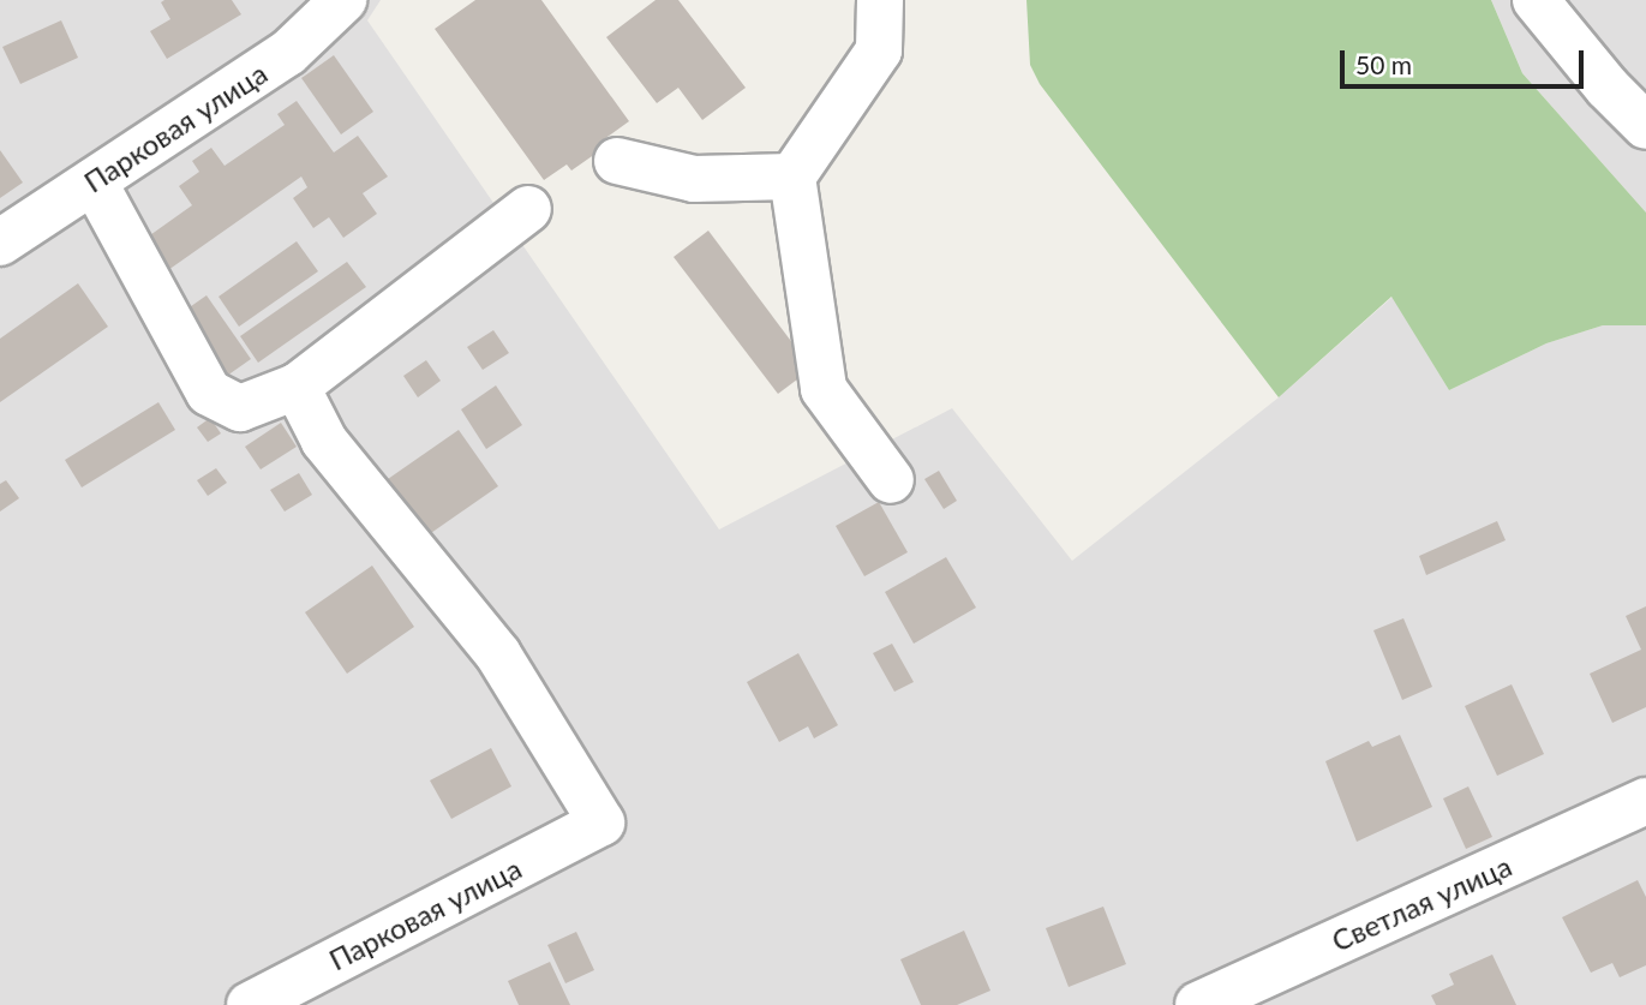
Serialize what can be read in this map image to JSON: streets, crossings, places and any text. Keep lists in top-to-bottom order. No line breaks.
{"streets":{"street":["Парковая улица","Светлая улица"]},"scale_bar":"50 m"}
